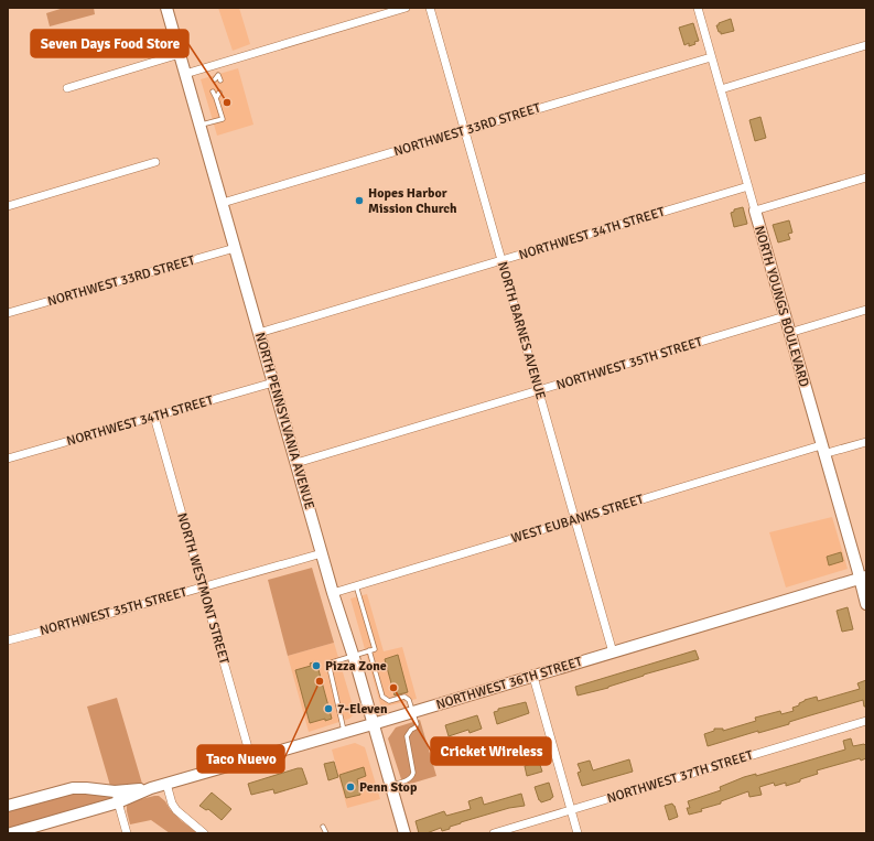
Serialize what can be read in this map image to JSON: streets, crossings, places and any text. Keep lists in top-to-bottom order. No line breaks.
{"streets":{"street":["NORTHWEST 33RD STREET","NORTHWEST 34TH STREET","NORTH YOUNGS BOULEVARD","NORTH BARNES AVENUE","NORTHWEST 35TH STREET","NORTH PENNSYLVANIA AVENUE","WEST EUBANKS STREET","NORTH WESTMONT STREET","NORTHWEST 36TH STREET","NORTHWEST 37TH STREET"]},"crossings":[["NORTHWEST 33RD STREET","NORTH YOUNGS BOULEVARD"],["NORTHWEST 33RD STREET","NORTH BARNES AVENUE"],["NORTHWEST 33RD STREET","NORTH PENNSYLVANIA AVENUE"],["NORTHWEST 34TH STREET","NORTH YOUNGS BOULEVARD"],["NORTHWEST 34TH STREET","NORTH BARNES AVENUE"],["NORTHWEST 34TH STREET","NORTH PENNSYLVANIA AVENUE"],["NORTHWEST 34TH STREET","NORTH WESTMONT STREET"],["NORTH YOUNGS BOULEVARD","NORTHWEST 35TH STREET"],["NORTH YOUNGS BOULEVARD","WEST EUBANKS STREET"],["NORTH YOUNGS BOULEVARD","NORTHWEST 36TH STREET"],["NORTH BARNES AVENUE","NORTHWEST 35TH STREET"],["NORTH BARNES AVENUE","WEST EUBANKS STREET"],["NORTH BARNES AVENUE","NORTHWEST 36TH STREET"],["NORTHWEST 35TH STREET","NORTH PENNSYLVANIA AVENUE"],["NORTHWEST 35TH STREET","NORTH WESTMONT STREET"],["NORTH PENNSYLVANIA AVENUE","WEST EUBANKS STREET"],["NORTH PENNSYLVANIA AVENUE","NORTHWEST 36TH STREET"],["NORTH WESTMONT STREET","NORTHWEST 36TH STREET"]],"places":["Seven Days Food Store","Hopes Harbor Mission Church","Pizza Zone","Taco Nuevo","Cricket Wireless","7-Eleven","Penn Stop"]}
